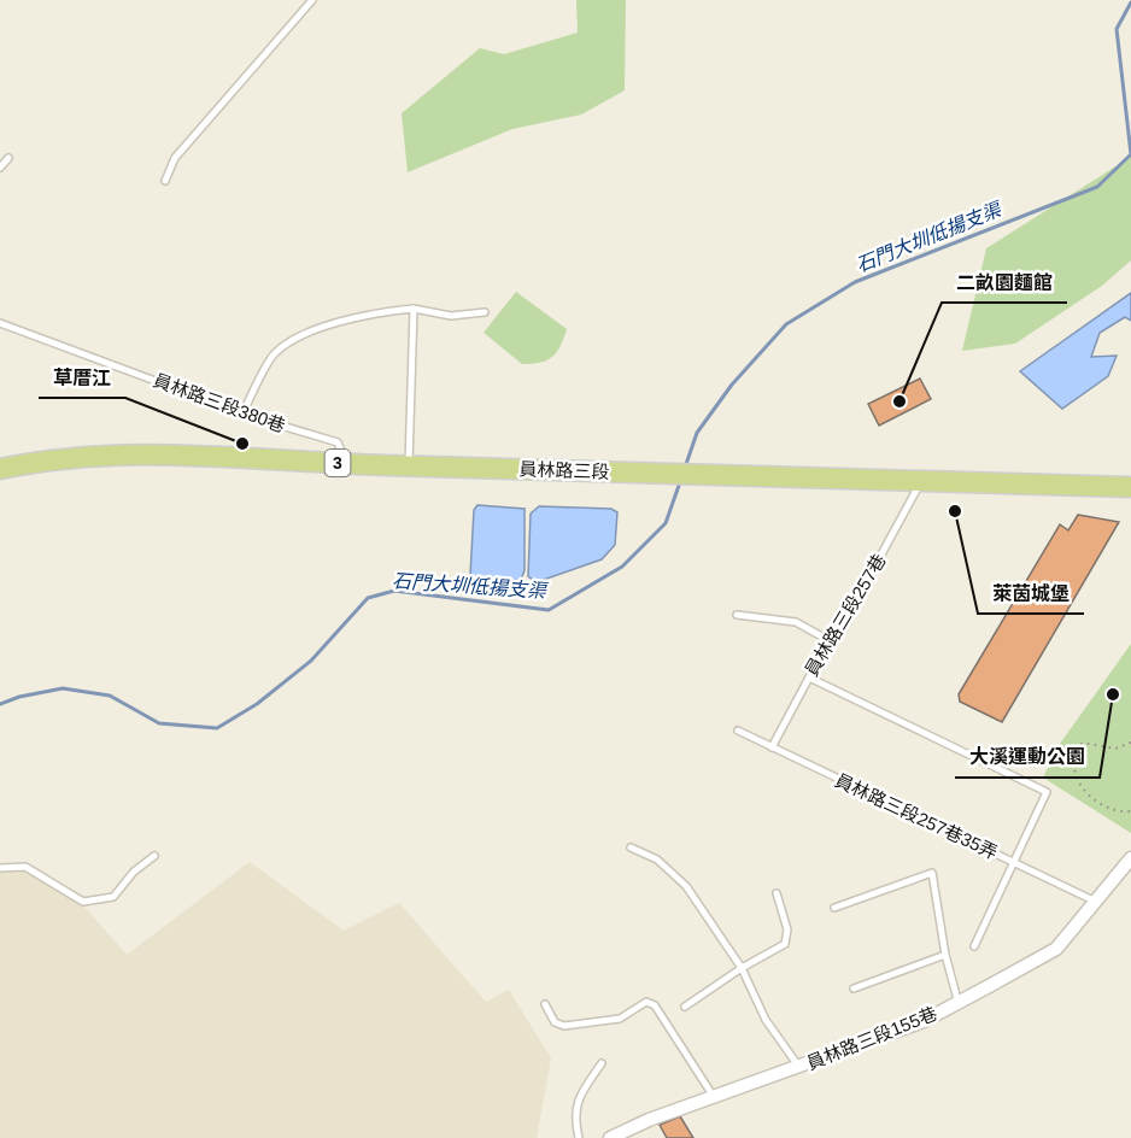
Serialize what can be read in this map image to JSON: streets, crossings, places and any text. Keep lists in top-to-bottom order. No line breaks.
{"streets":{"main road":["3","員林路三段"],"street":["員林路三段155巷"],"lane":["員林路三段380巷","員林路三段257巷","員林路三段257巷35弄"]},"crossings":[["員林路三段380巷","員林路三段"],["員林路三段","員林路三段257巷"],["員林路三段257巷","員林路三段257巷35弄"],["員林路三段257巷35弄","員林路三段155巷"]],"water":["石門大圳低揚支渠"],"places":["二畝園麵館","草厝江","萊茵城堡","大溪運動公園"]}
